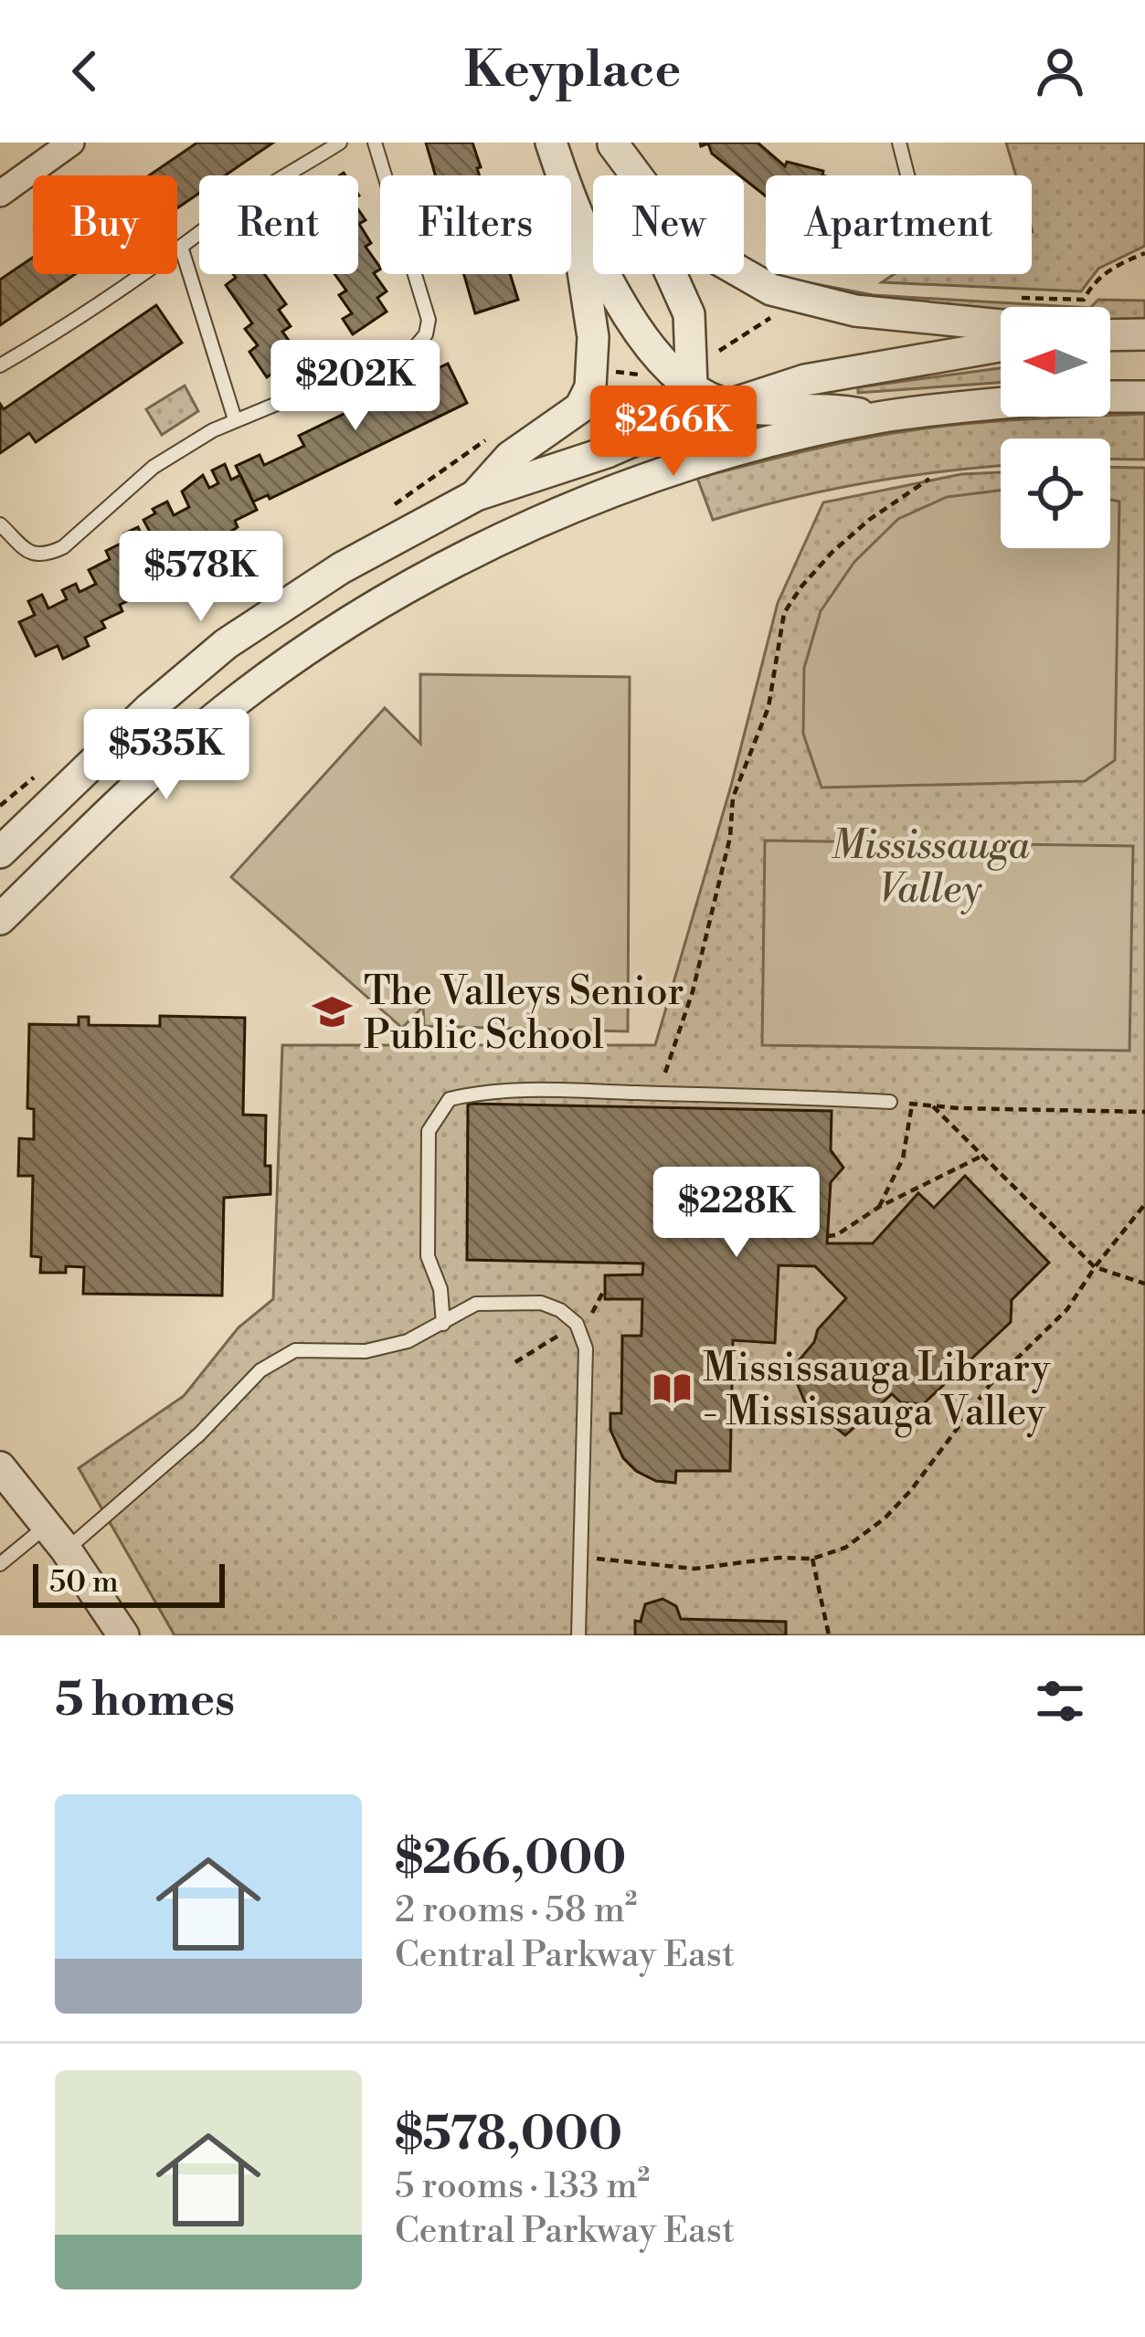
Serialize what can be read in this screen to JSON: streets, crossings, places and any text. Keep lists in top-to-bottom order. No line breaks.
{"parks":["Mississauga Valley"],"places":{"school or university":["The Valleys Senior Public School"],"library":["Mississauga Library - Mississauga Valley"]},"scale_bar":"50 m","north":"left","page":{"header":"Keyplace","chip":["Buy","Rent","Filters","New","Apartment"],"price":["$202K","$266K","$578K","$535K","$228K"],"scale":"50 m","heading":"5 homes","list":[{"name":"$266,000","note":"2 rooms · 58 m² · Central Parkway East"},{"name":"$578,000","note":"5 rooms · 133 m² · Central Parkway East"}]}}
